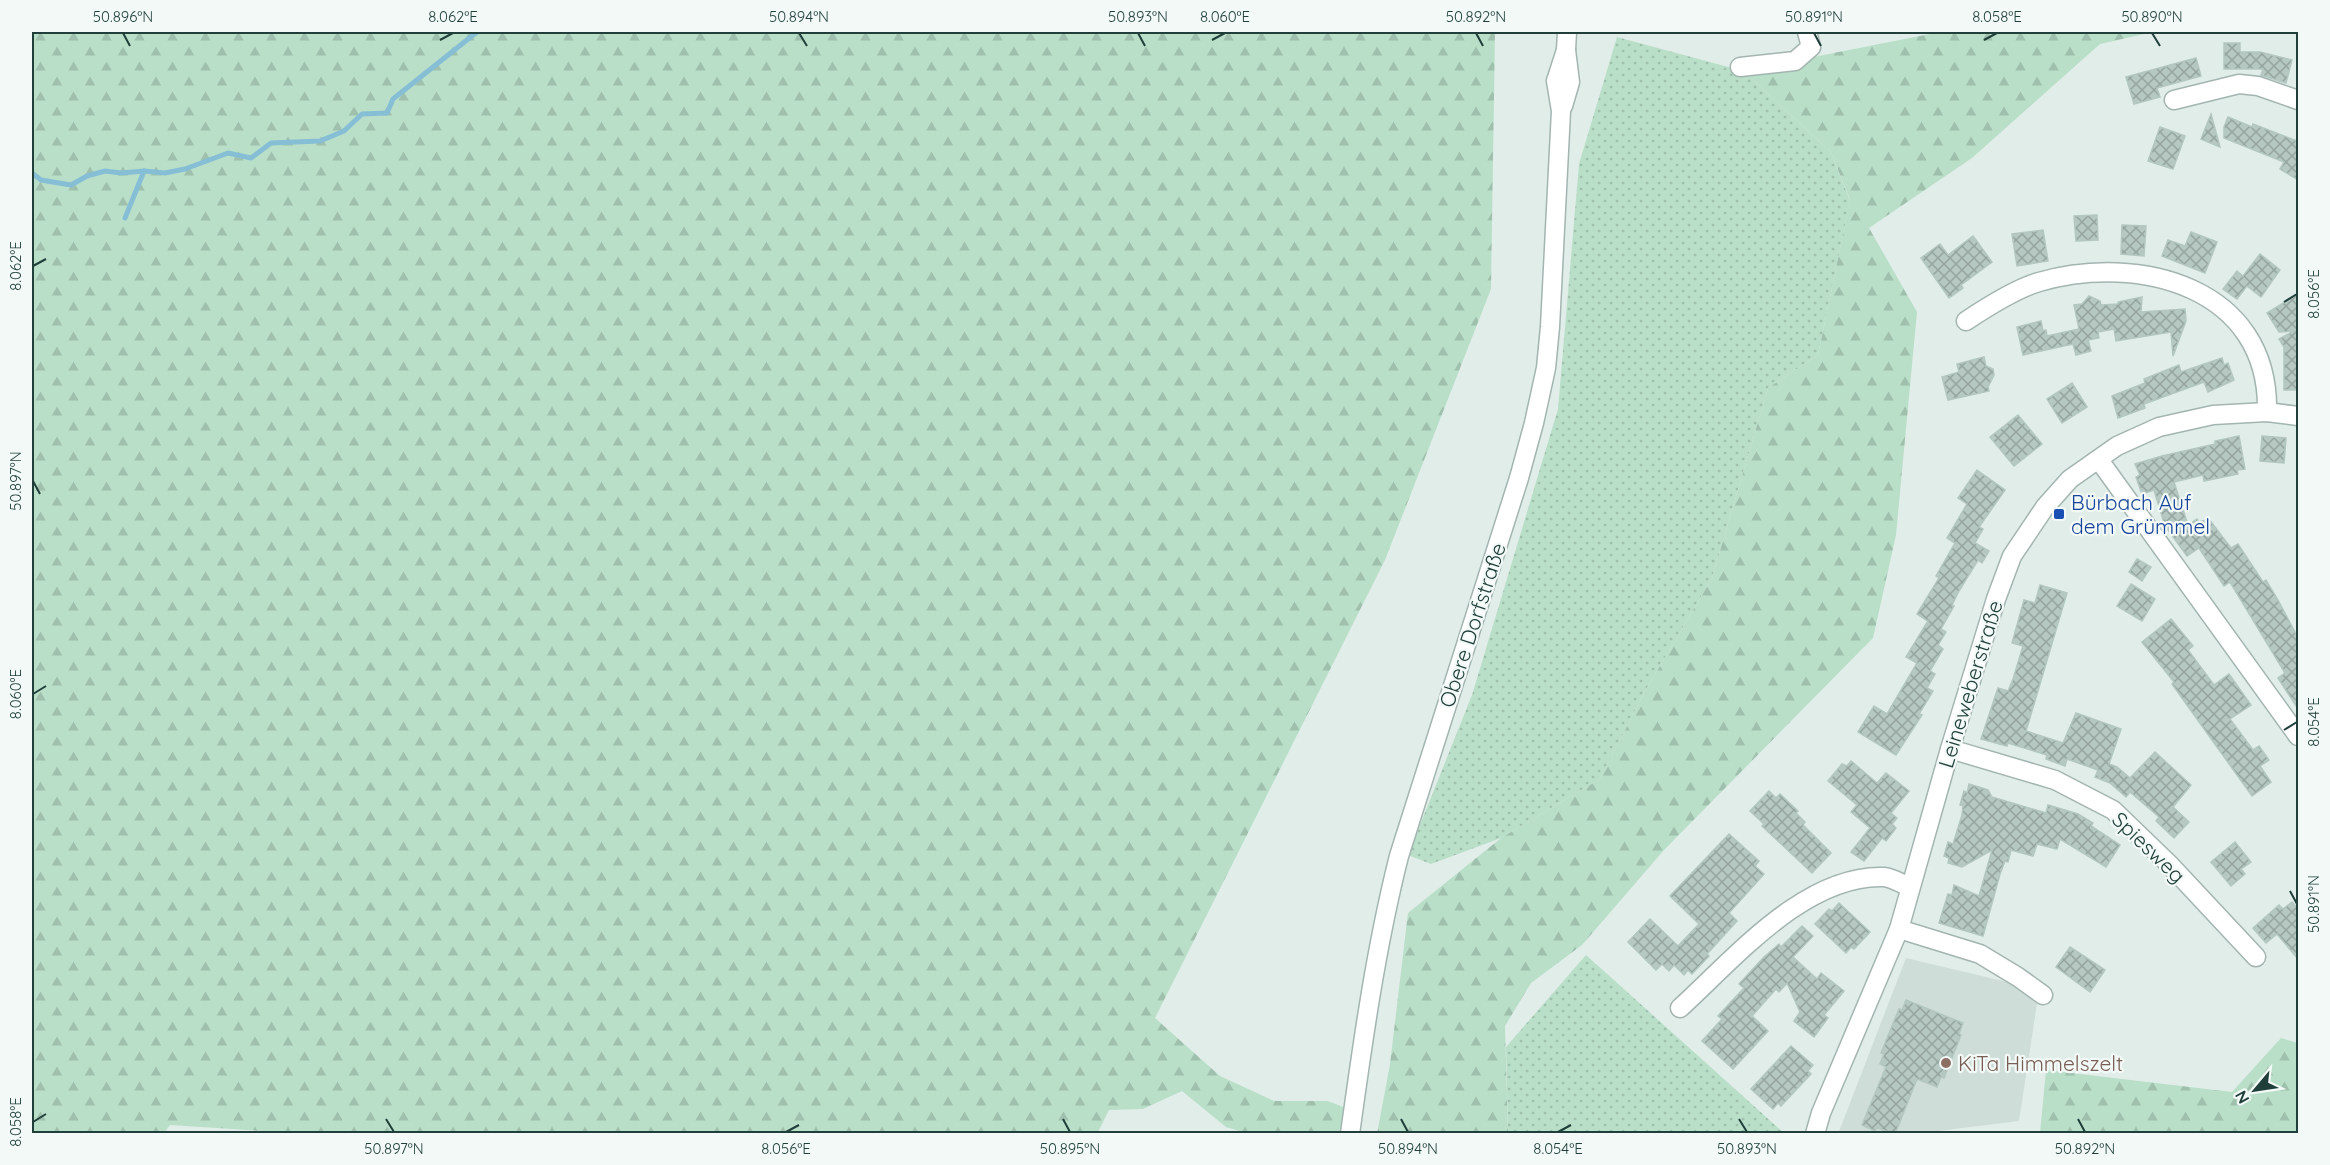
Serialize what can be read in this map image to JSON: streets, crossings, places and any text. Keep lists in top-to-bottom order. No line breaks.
{"streets":{"street":["Obere Dorfstraße","Leineweberstraße","Spiesweg"]},"crossings":[["Leineweberstraße","Spiesweg"]],"places":{"transit":["Bürbach Auf dem Grümmel"],"other":["KiTa Himmelszelt"]},"north":"bottom left","coordinates":["50.896°N","8.062°E","50.894°N","50.893°N","8.060°E","50.892°N","50.891°N","8.058°E","50.890°N","8.056°E","50.897°N","8.054°E","50.895°N"]}
